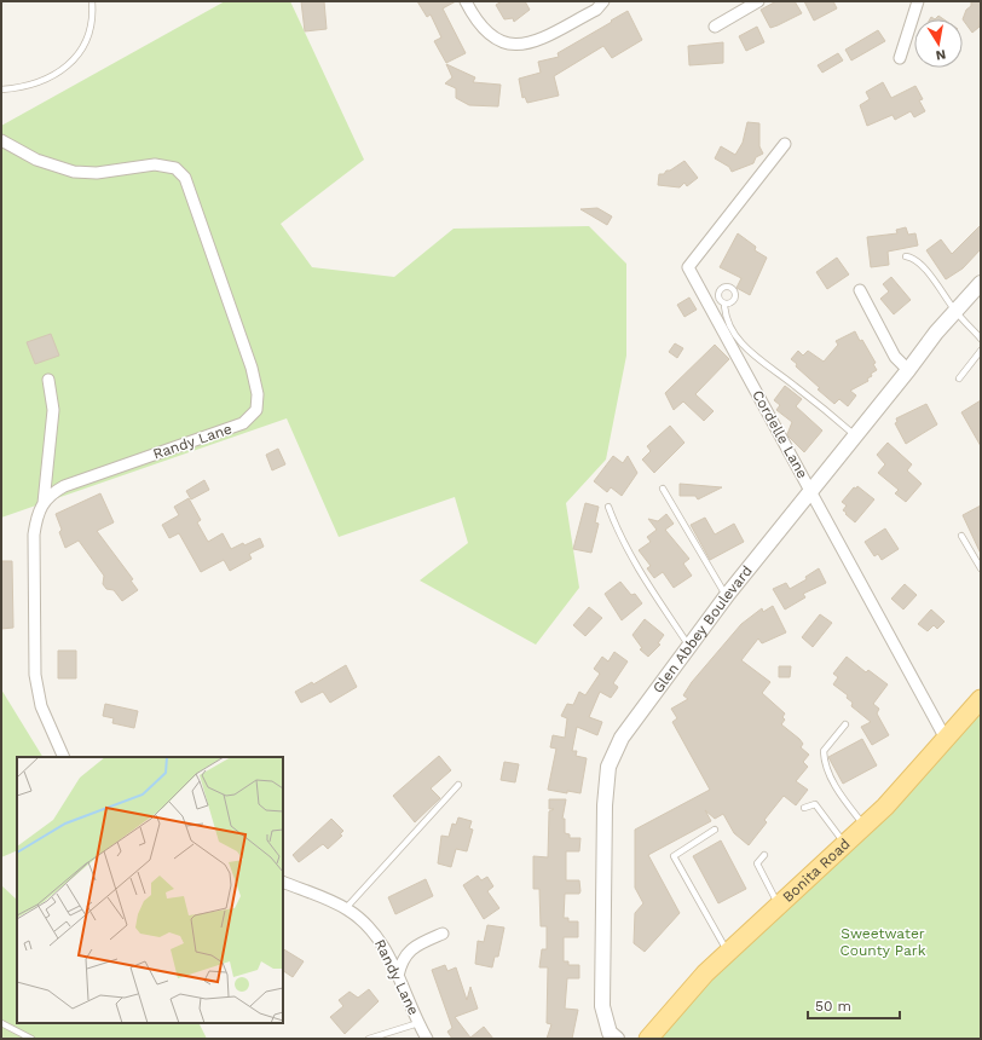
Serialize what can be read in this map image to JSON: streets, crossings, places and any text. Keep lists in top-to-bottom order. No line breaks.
{"streets":{"main road":["Bonita Road"],"street":["Cordelle Lane","Randy Lane","Glen Abbey Boulevard"]},"crossings":[["Cordelle Lane","Glen Abbey Boulevard"],["Cordelle Lane","Bonita Road"]],"parks":["Sweetwater County Park"],"scale_bar":"50 m","north":"bottom"}
